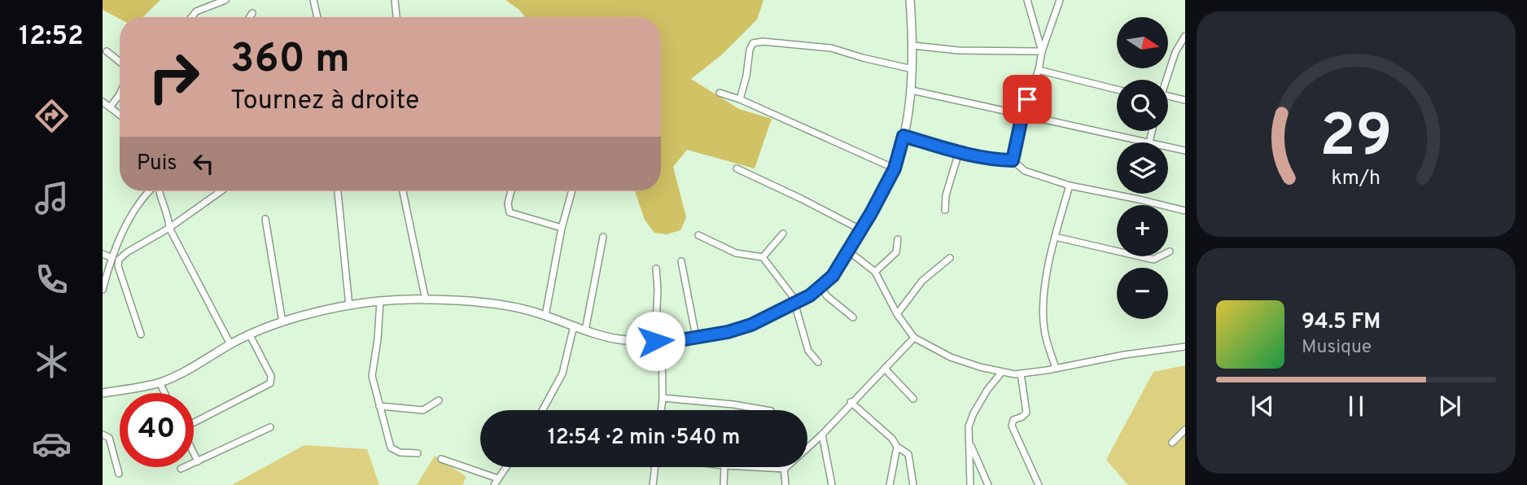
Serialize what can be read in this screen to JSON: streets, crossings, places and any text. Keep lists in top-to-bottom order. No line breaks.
{"north":"right","page":{"tabs":"12:52","map_buttons":["+","−"],"turn":["360 m","Tournez à droite"],"then":"Puis","song":["94.5 FM","Musique"],"limit":"40","trip":"12:54 · 2 min · 540 m","gauge":["29","km/h"]}}
